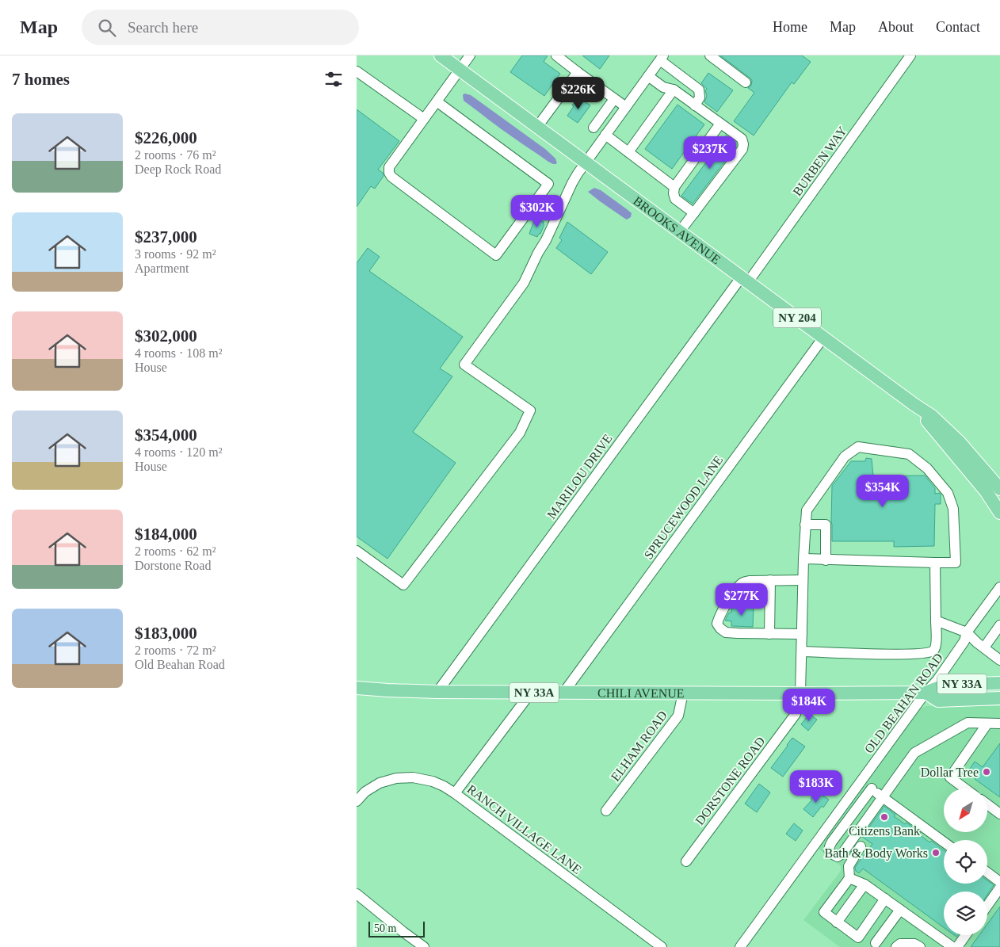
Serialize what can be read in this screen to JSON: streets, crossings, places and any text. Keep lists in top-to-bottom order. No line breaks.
{"streets":{"main road":["BROOKS AVENUE","NY 204","NY 33A","CHILI AVENUE"],"street":["BURBEN WAY","MARILOU DRIVE","SPRUCEWOOD LANE","OLD BEAHAN ROAD","ELHAM ROAD","DORSTONE ROAD","RANCH VILLAGE LANE"]},"crossings":[["BURBEN WAY","BROOKS AVENUE"],["BURBEN WAY","MARILOU DRIVE"],["BROOKS AVENUE","MARILOU DRIVE"],["BROOKS AVENUE","SPRUCEWOOD LANE"],["MARILOU DRIVE","CHILI AVENUE"],["SPRUCEWOOD LANE","CHILI AVENUE"],["CHILI AVENUE","OLD BEAHAN ROAD"],["CHILI AVENUE","ELHAM ROAD"],["CHILI AVENUE","DORSTONE ROAD"],["CHILI AVENUE","RANCH VILLAGE LANE"]],"places":["Dollar Tree","Citizens Bank","Bath & Body Works"],"scale_bar":"50 m","north":"bottom left","page":{"header":"Map","search":"Search here","nav":["Home","Map","About","Contact"],"heading":"7 homes","price":["$226K","$237K","$302K","$354K","$277K","$184K","$183K"],"list":[{"name":"$226,000","note":"2 rooms · 76 m² · Deep Rock Road"},{"name":"$237,000","note":"3 rooms · 92 m² · Apartment"},{"name":"$302,000","note":"4 rooms · 108 m² · House"},{"name":"$354,000","note":"4 rooms · 120 m² · House"},{"name":"$184,000","note":"2 rooms · 62 m² · Dorstone Road"},{"name":"$183,000","note":"2 rooms · 72 m² · Old Beahan Road"}],"scale":"50 m"}}
